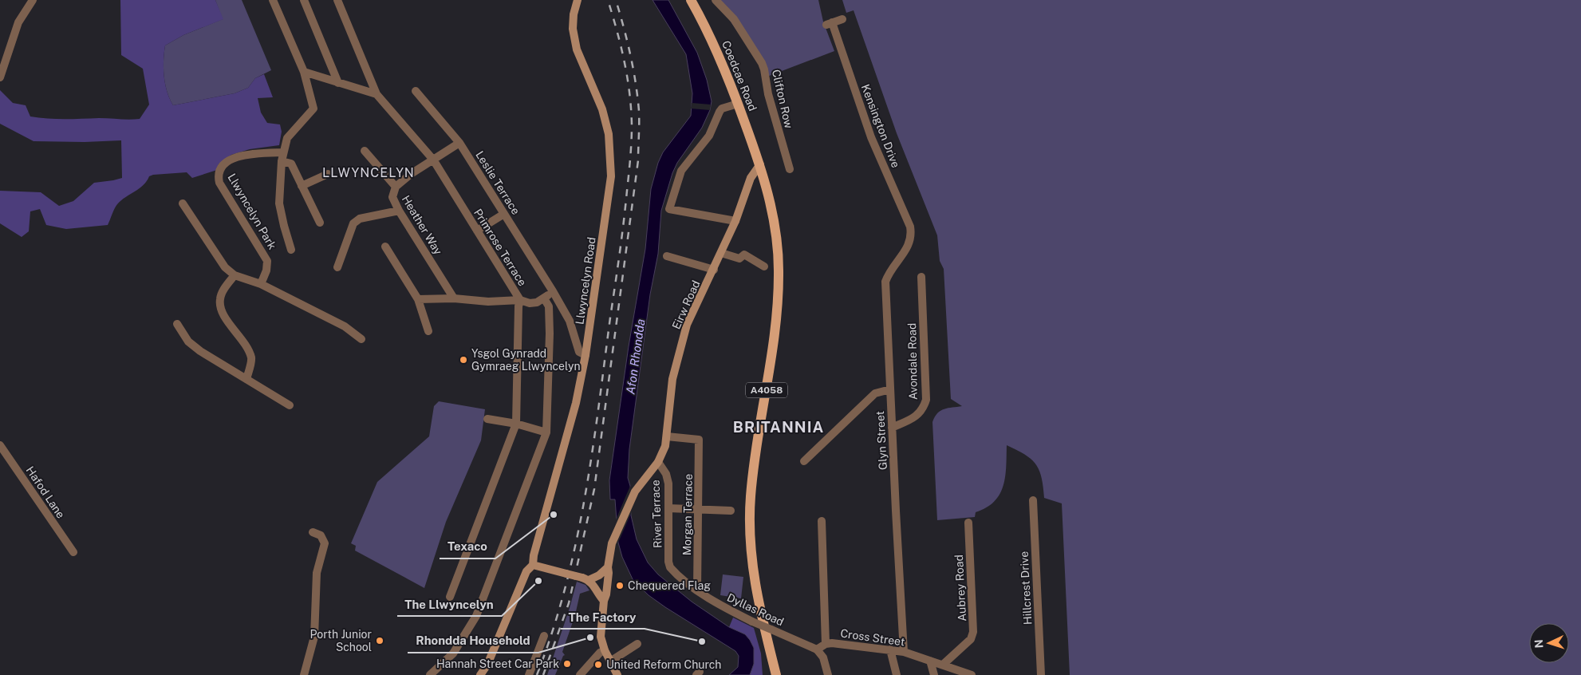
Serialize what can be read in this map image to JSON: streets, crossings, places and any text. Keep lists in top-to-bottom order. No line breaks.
{"streets":{"main road":["Coedcae Road","Llwyncelyn Road","Eirw Road","A4058"],"street":["Clifton Row","Kensington Drive","Leslie Terrace","Llwyncelyn Park","Heather Way","Primrose Terrace","Avondale Road","Glyn Street","Hafod Lane","River Terrace","Morgan Terrace","Aubrey Road","Hillcrest Drive","Dyllas Road","Cross Street"]},"crossings":[["Coedcae Road","Eirw Road"],["Coedcae Road","A4058"],["Kensington Drive","Glyn Street"],["Leslie Terrace","Heather Way"],["Leslie Terrace","Llwyncelyn Road"],["Heather Way","Primrose Terrace"],["Eirw Road","A4058"],["Eirw Road","River Terrace"],["Eirw Road","Morgan Terrace"],["Avondale Road","Glyn Street"],["Glyn Street","Cross Street"],["River Terrace","Dyllas Road"],["Morgan Terrace","Dyllas Road"],["Aubrey Road","Cross Street"],["Dyllas Road","Cross Street"]],"districts":["LLWYNCELYN","BRITANNIA"],"water":["Afon Rhondda"],"places":["Ysgol Gynradd Gymraeg Llwyncelyn","Texaco","The Llwyncelyn","Chequered Flag","Rhondda Household","Porth Junior School","The Factory","Hannah Street Car Park","United Reform Church"],"north":"left"}
